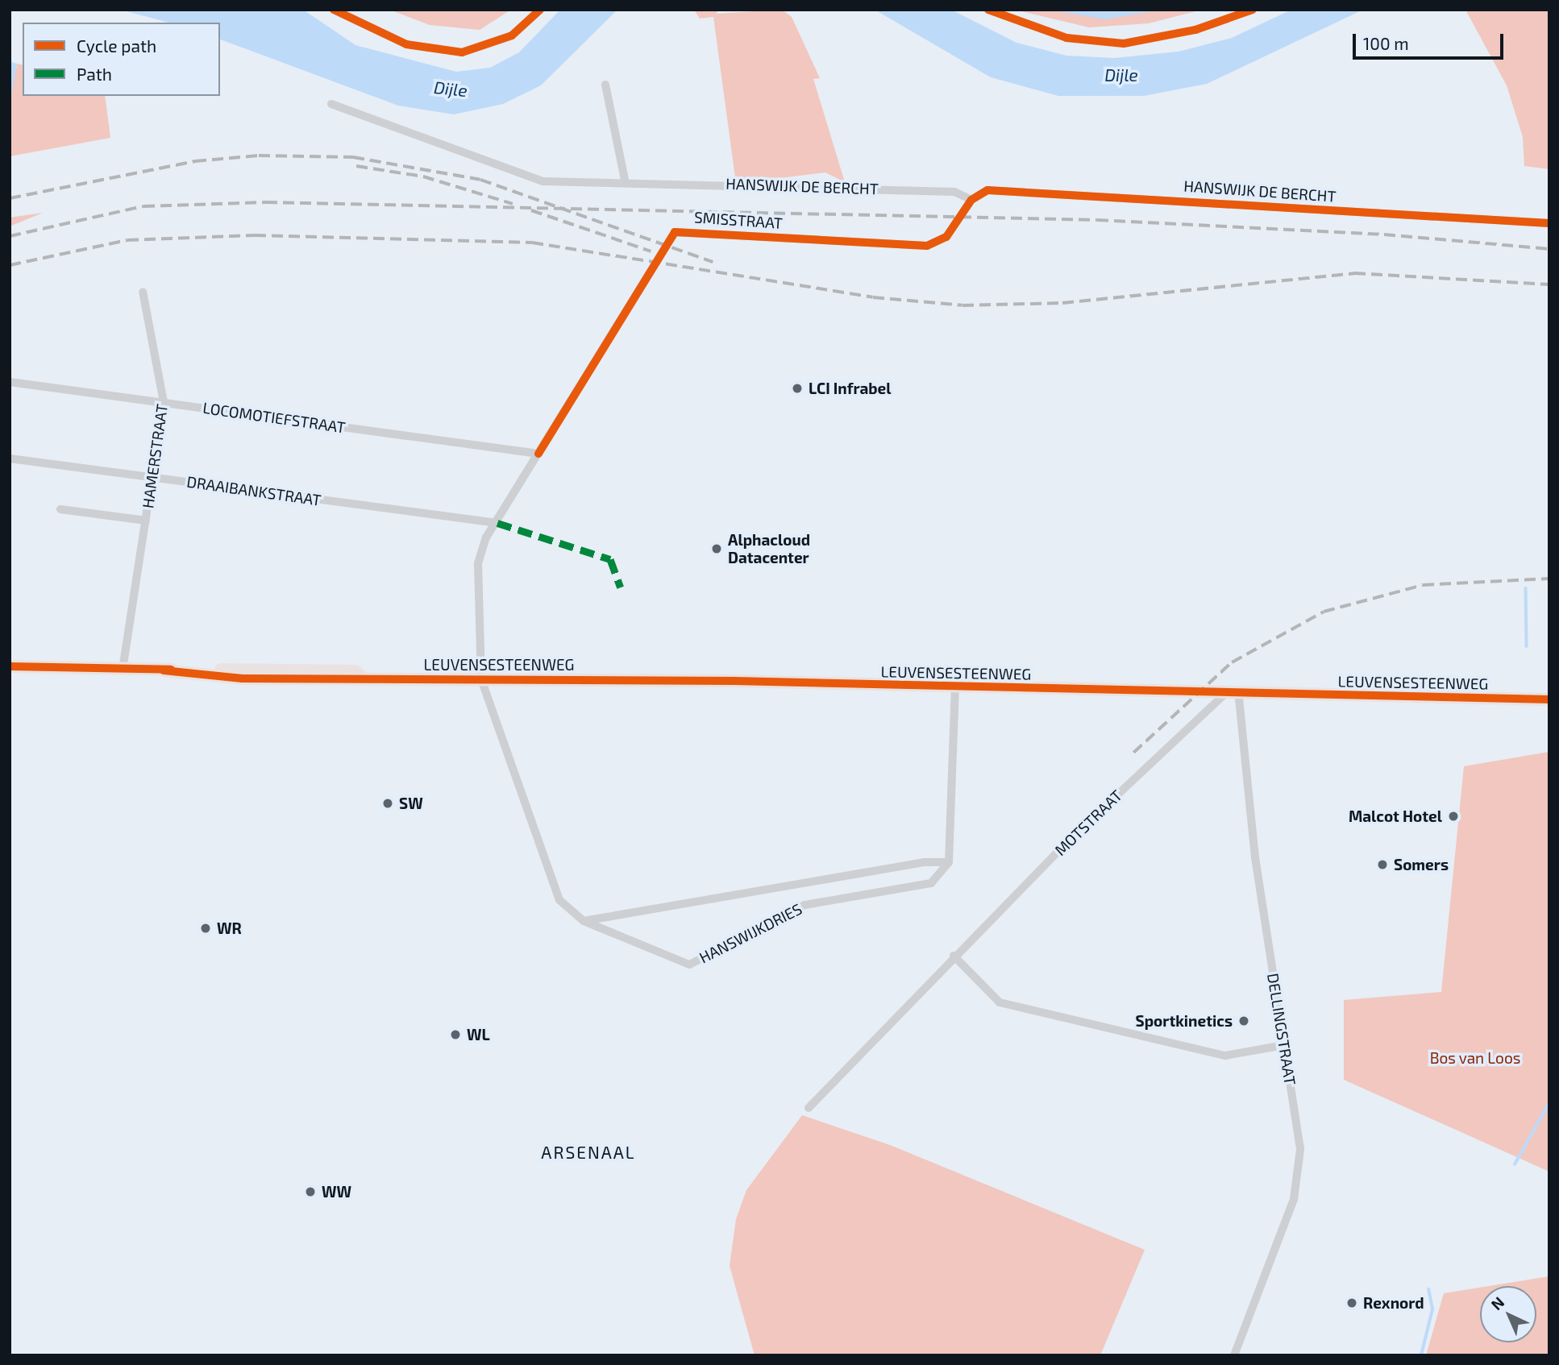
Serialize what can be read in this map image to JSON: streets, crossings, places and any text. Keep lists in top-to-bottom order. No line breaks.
{"streets":{"main road":["LEUVENSESTEENWEG"],"street":["HANSWIJK DE BERCHT","SMISSTRAAT","LOCOMOTIEFSTRAAT","HAMERSTRAAT","DRAAIBANKSTRAAT","MOTSTRAAT","HANSWIJKDRIES","DELLINGSTRAAT"]},"crossings":[["HANSWIJK DE BERCHT","SMISSTRAAT"],["SMISSTRAAT","LOCOMOTIEFSTRAAT"],["SMISSTRAAT","DRAAIBANKSTRAAT"],["SMISSTRAAT","LEUVENSESTEENWEG"],["SMISSTRAAT","HANSWIJKDRIES"],["LOCOMOTIEFSTRAAT","HAMERSTRAAT"],["HAMERSTRAAT","DRAAIBANKSTRAAT"],["HAMERSTRAAT","LEUVENSESTEENWEG"],["LEUVENSESTEENWEG","MOTSTRAAT"],["LEUVENSESTEENWEG","HANSWIJKDRIES"],["LEUVENSESTEENWEG","DELLINGSTRAAT"],["MOTSTRAAT","DELLINGSTRAAT"]],"districts":["ARSENAAL"],"water":["Dijle"],"parks":["Bos van Loos"],"places":["LCI Infrabel","Alphacloud Datacenter","SW","Malcot Hotel","Somers","WR","Sportkinetics","WL","WW","Rexnord"],"legend":["Cycle path","Path"],"scale_bar":"100 m","north":"top left"}
